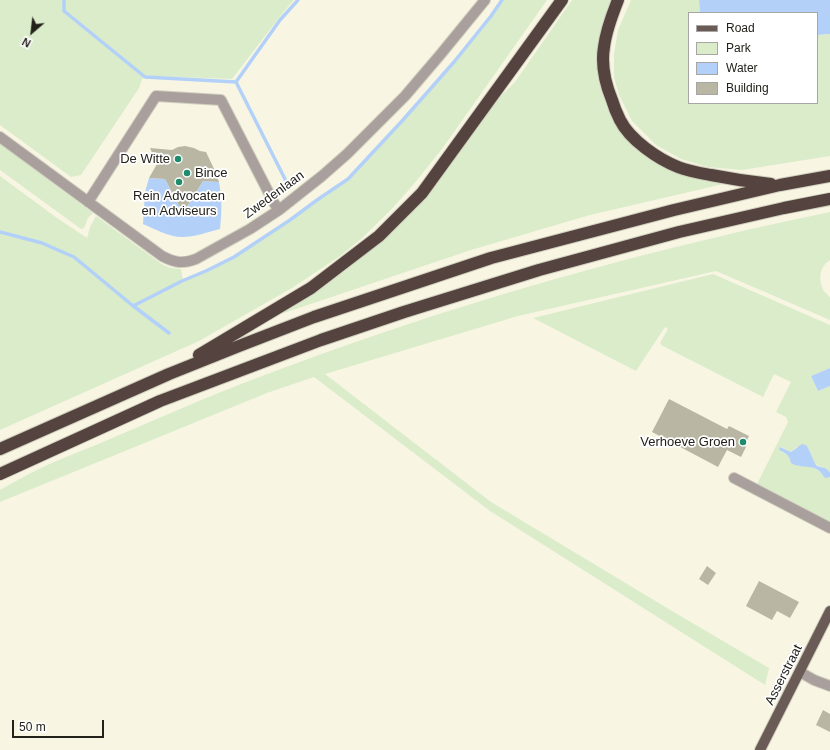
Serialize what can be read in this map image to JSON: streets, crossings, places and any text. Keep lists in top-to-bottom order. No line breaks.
{"streets":{"main road":["Asserstraat"],"street":["Zwedenlaan"]},"places":["De Witte","Bince","Rein Advocaten en Adviseurs","Verhoeve Groen"],"legend":["Road","Park","Water","Building"],"scale_bar":"50 m","north":"bottom left"}
